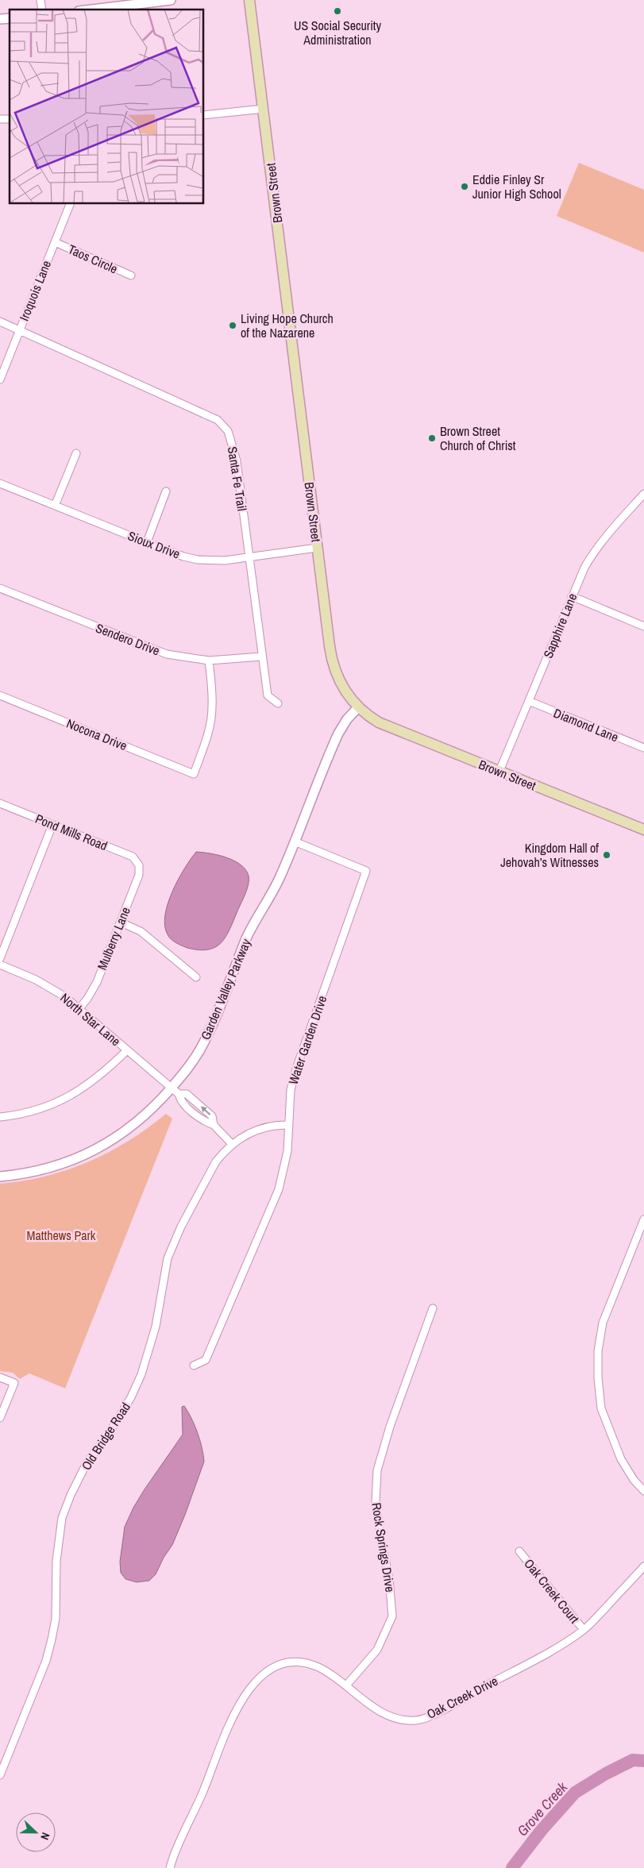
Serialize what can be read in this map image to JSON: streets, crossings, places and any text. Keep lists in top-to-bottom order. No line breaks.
{"streets":{"main road":["Brown Street"],"street":["Taos Circle","Iroquois Lane","Santa Fe Trail","Sioux Drive","Sapphire Lane","Sendero Drive","Diamond Lane","Nocona Drive","Pond Mills Road","Mulberry Lane","Garden Valley Parkway","North Star Lane","Water Garden Drive","Old Bridge Road","Rock Springs Drive","Oak Creek Court","Oak Creek Drive"]},"crossings":[["Brown Street","Sioux Drive"],["Brown Street","Sapphire Lane"],["Brown Street","Garden Valley Parkway"],["Taos Circle","Iroquois Lane"],["Iroquois Lane","Santa Fe Trail"],["Santa Fe Trail","Sioux Drive"],["Santa Fe Trail","Sendero Drive"],["Sapphire Lane","Diamond Lane"],["Sendero Drive","Nocona Drive"],["Pond Mills Road","Mulberry Lane"],["Mulberry Lane","North Star Lane"],["Garden Valley Parkway","North Star Lane"],["Garden Valley Parkway","Water Garden Drive"],["North Star Lane","Old Bridge Road"],["Water Garden Drive","Old Bridge Road"],["Rock Springs Drive","Oak Creek Drive"],["Oak Creek Court","Oak Creek Drive"]],"water":["Grove Creek"],"parks":["Matthews Park"],"places":["US Social Security Administration","Eddie Finley Sr Junior High School","Living Hope Church of the Nazarene","Brown Street Church of Christ","Kingdom Hall of Jehovah’s Witnesses"],"north":"right"}
